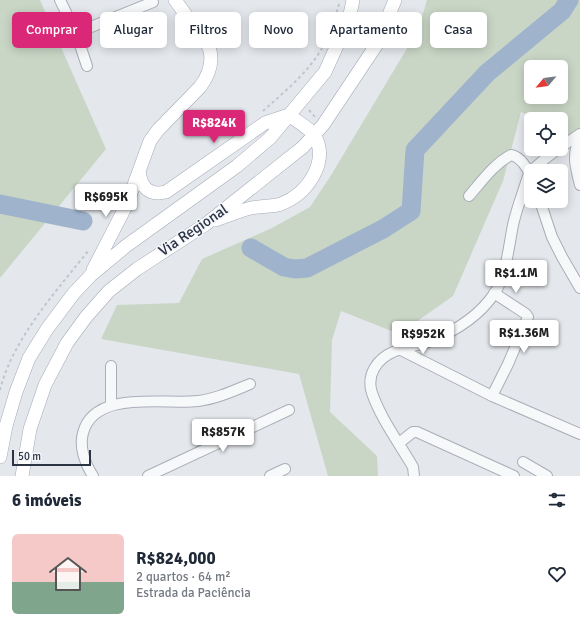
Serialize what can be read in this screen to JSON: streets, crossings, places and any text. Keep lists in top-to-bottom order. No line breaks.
{"streets":{"main road":["Via Regional"]},"scale_bar":"50 m","north":"bottom left","page":{"chip":["Comprar","Alugar","Filtros","Novo","Apartamento","Casa"],"price":["R$824K","R$695K","R$1.1M","R$1.36M","R$952K","R$857K"],"scale":"50 m","heading":"6 imóveis","list":[{"name":"R$824,000","note":"2 quartos · 64 m² · Estrada da Paciência"}]}}
